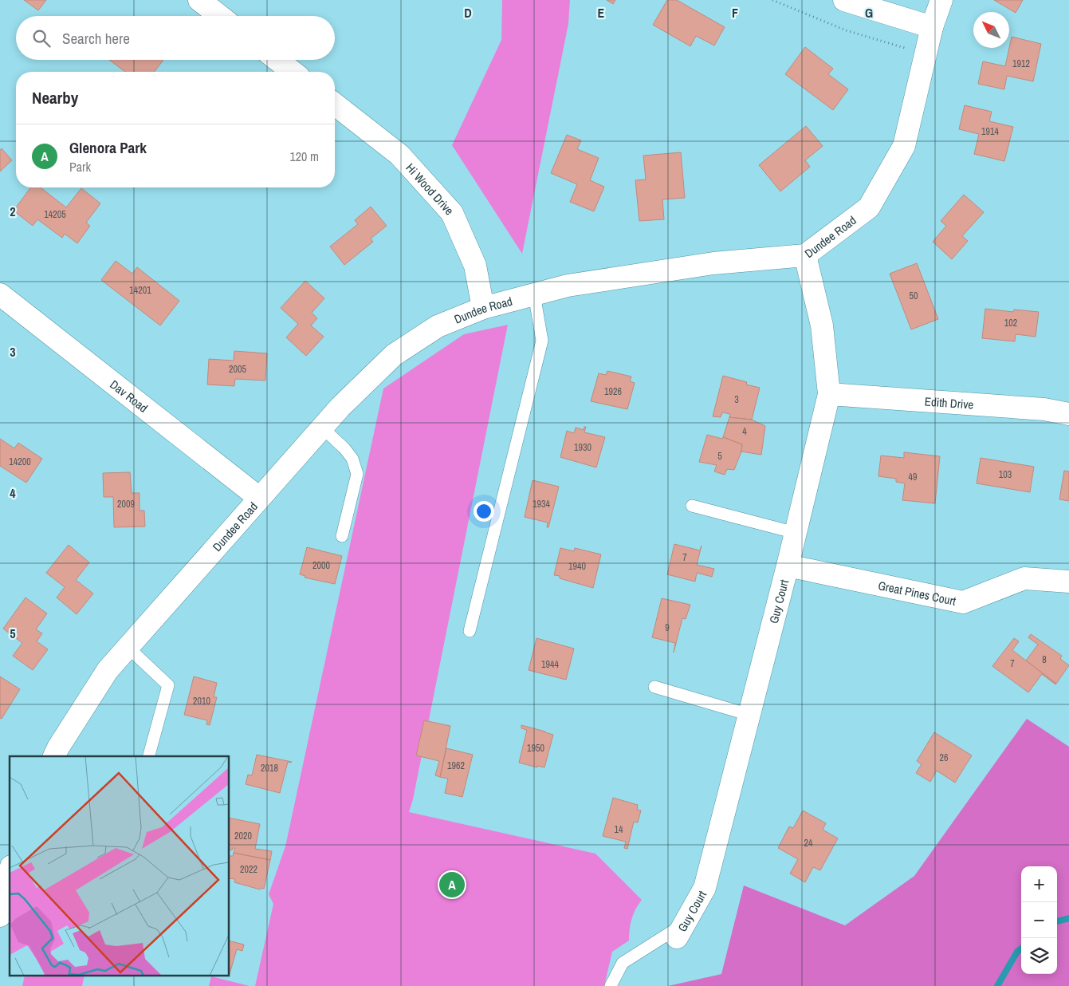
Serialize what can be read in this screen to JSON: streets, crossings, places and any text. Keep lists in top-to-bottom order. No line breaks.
{"streets":{"street":["Hi Wood Drive","Dundee Road","Dav Road","Edith Drive","Great Pines Court","Guy Court"]},"crossings":[["Hi Wood Drive","Dundee Road"],["Dundee Road","Dav Road"],["Dundee Road","Guy Court"],["Edith Drive","Guy Court"],["Great Pines Court","Guy Court"]],"house_numbers":["1912","1914","14205","14201","50","102","2005","1926","3","4","1930","5","14200","103","49","2009","1934","7","2000","1940","9","8","7","1944","2010","1950","26","1962","2018","14","2020","24","2022"],"north":"top left","page":{"search":"Search here","heading":"Nearby","list":[{"mark":"A","name":"Glenora Park","note":"Park","value":"120 m"}],"map_buttons":["+","−"],"pins":"A"},"grid":{"columns":["D","E","F","G"],"rows":["2","3","4","5"]}}
